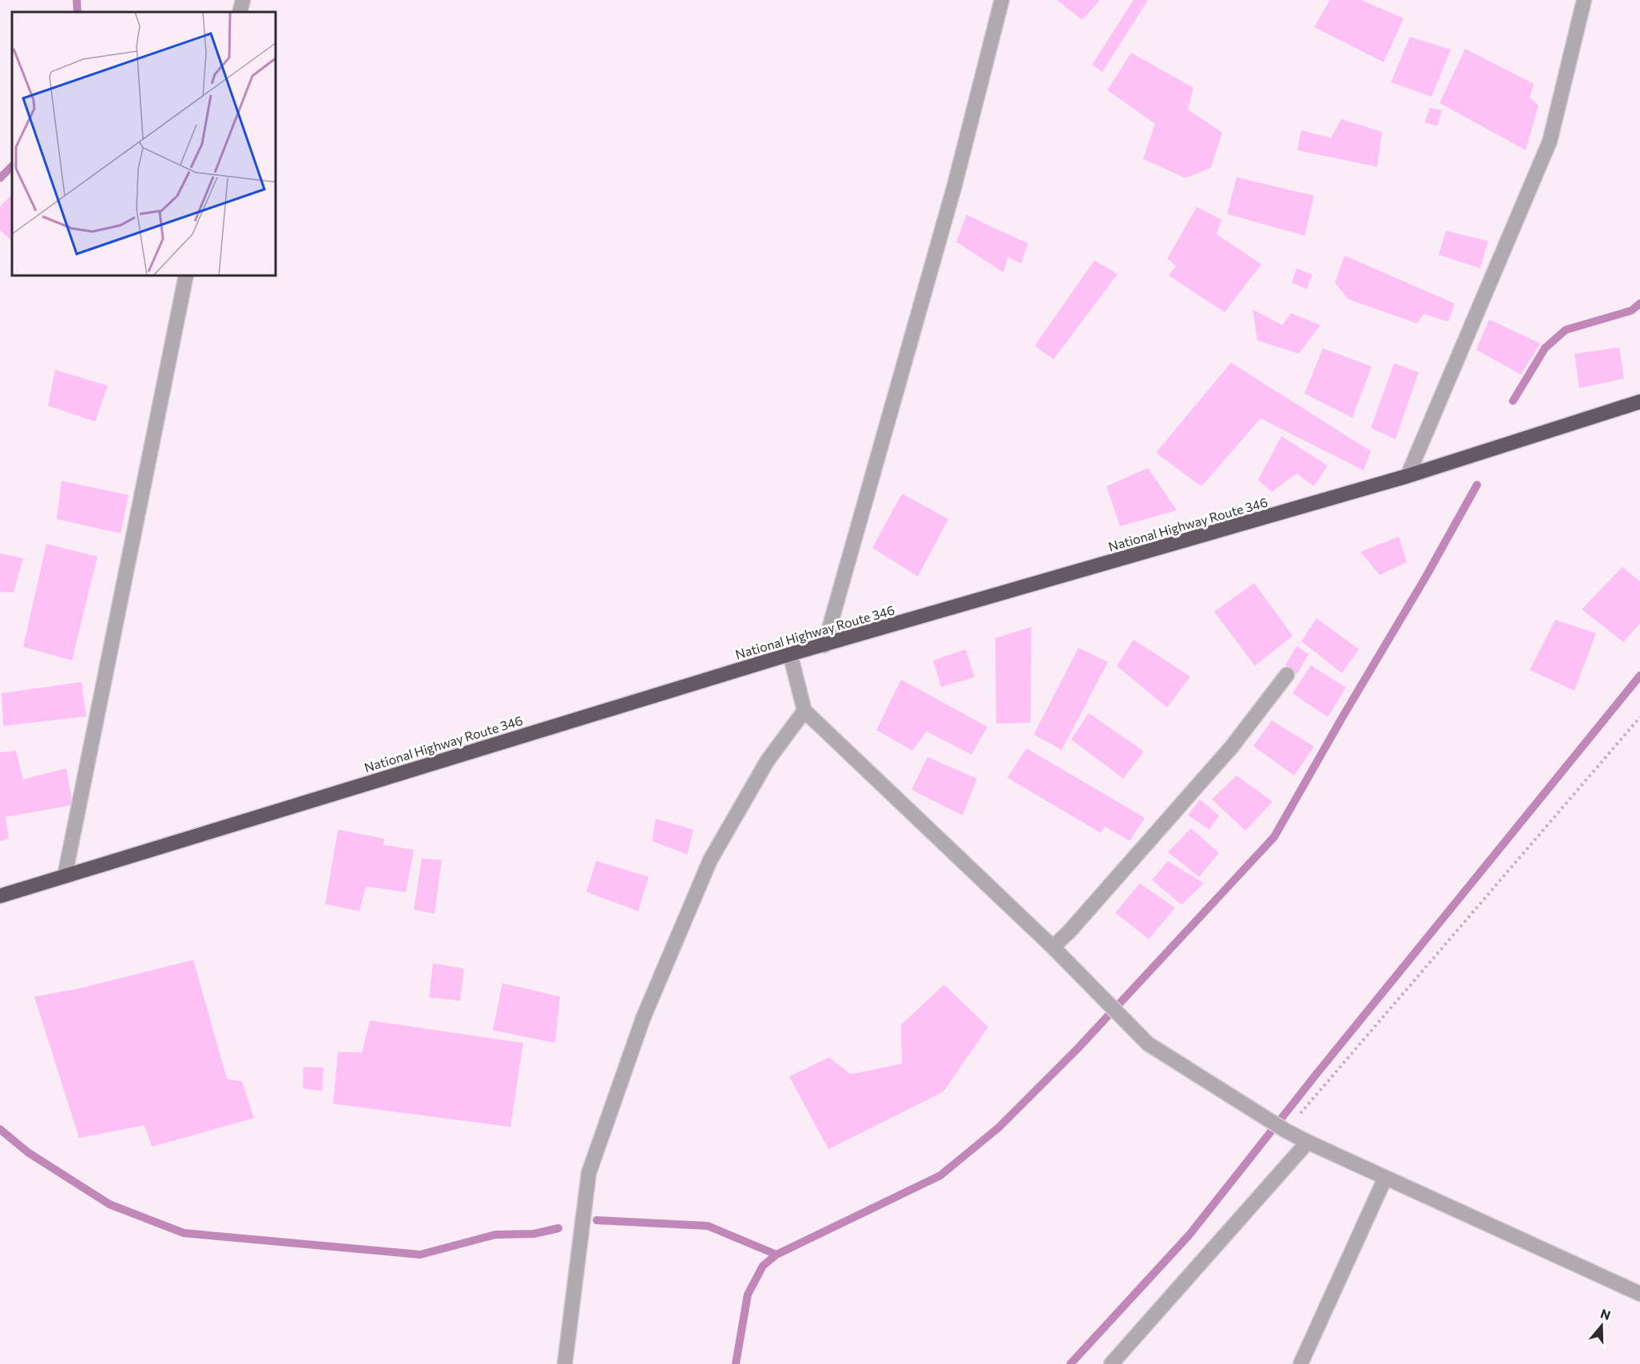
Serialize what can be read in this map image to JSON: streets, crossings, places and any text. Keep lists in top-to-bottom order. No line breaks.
{"streets":{"highway":["National Highway Route 346"]},"north":"top"}
